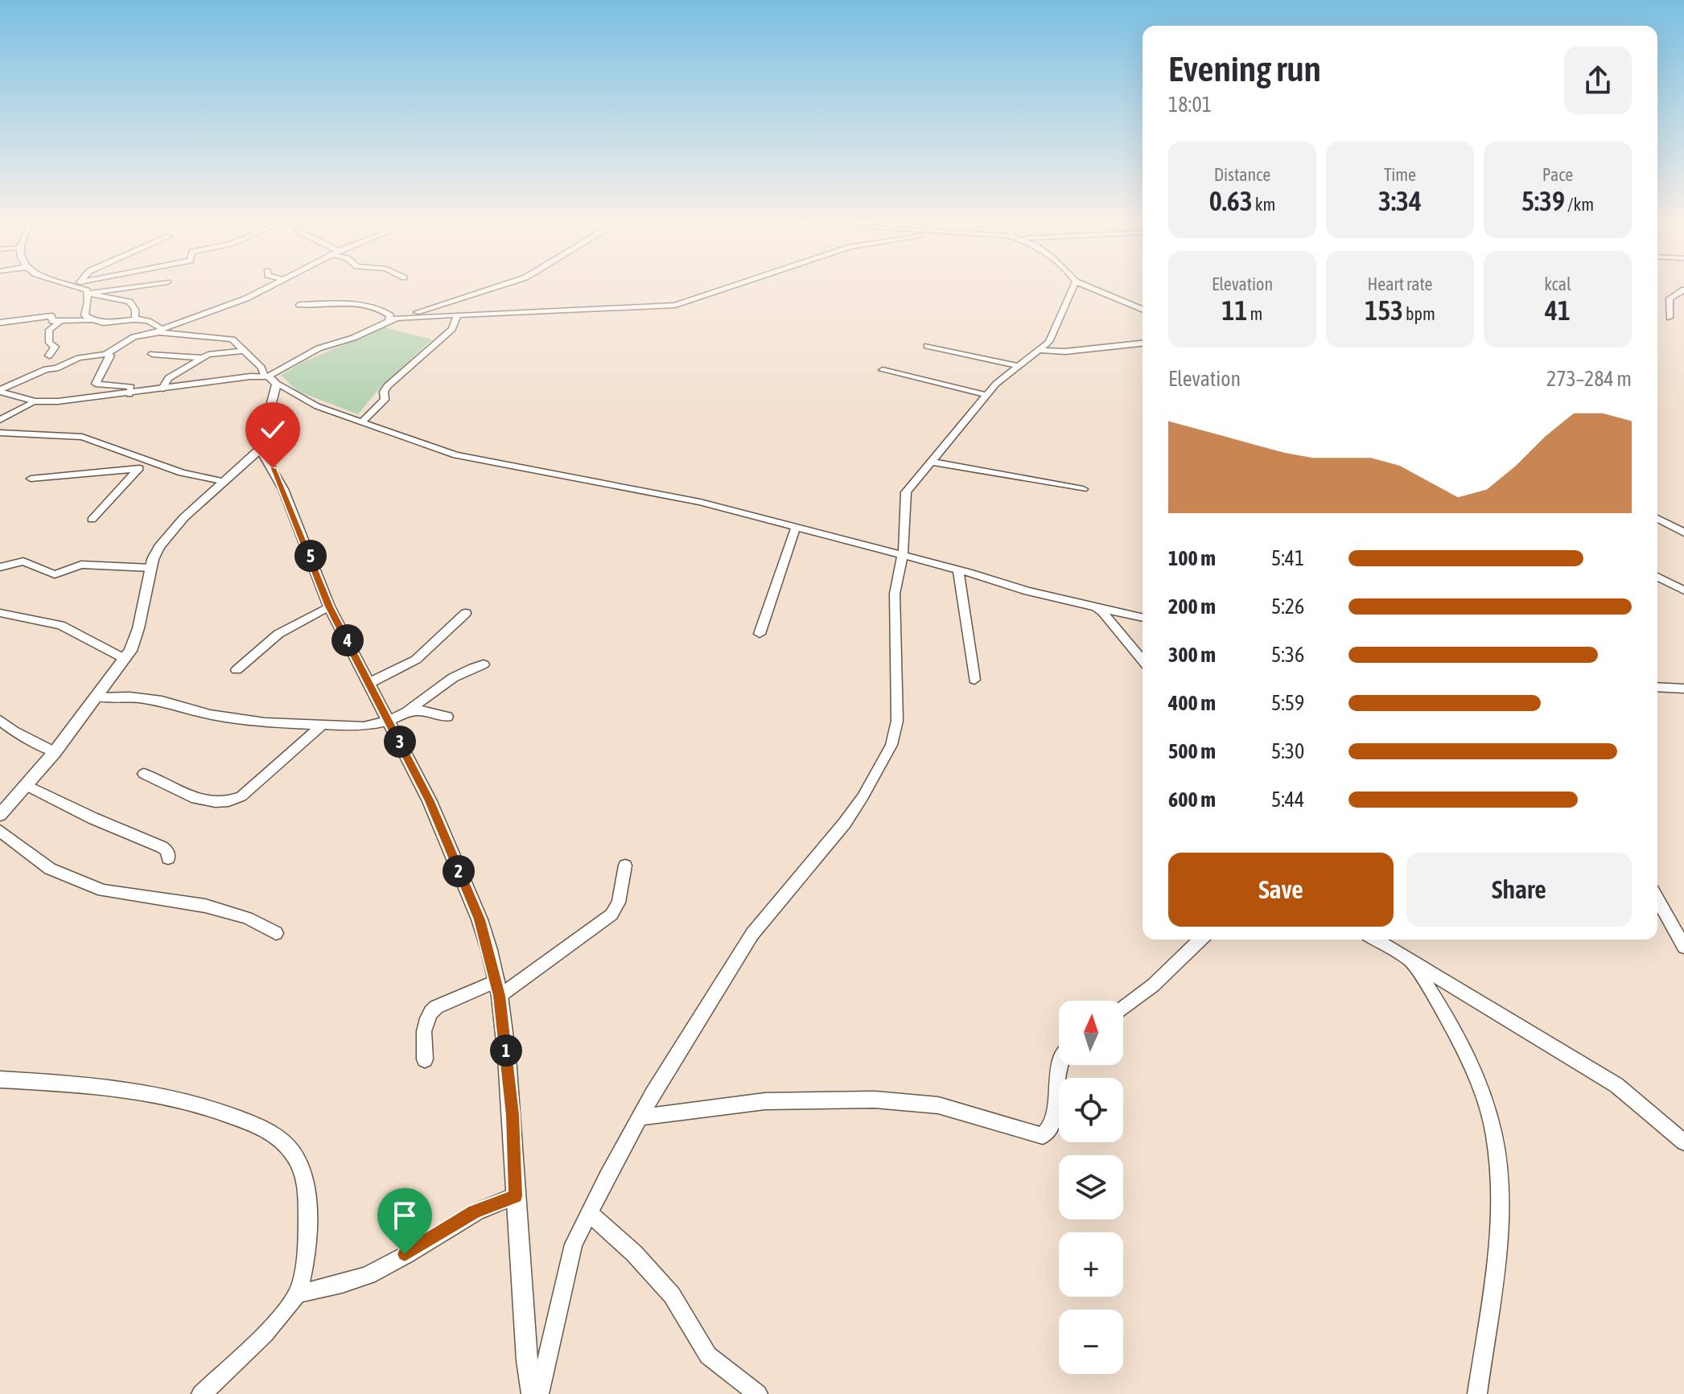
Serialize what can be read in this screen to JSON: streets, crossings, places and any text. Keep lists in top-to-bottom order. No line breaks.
{"north":"top","page":{"heading":["Evening run","18:01"],"stats":[["Distance","0.63 km"],["Time","3:34"],["Pace","5:39 /km"],["Elevation","11 m"],["Heart rate","153 bpm"],["kcal","41"]],"chart":["Elevation","273–284 m"],"list":[{"name":"100 m","note":"5:41"},{"name":"200 m","note":"5:26"},{"name":"300 m","note":"5:36"},{"name":"400 m","note":"5:59"},{"name":"500 m","note":"5:30"},{"name":"600 m","note":"5:44"}],"pins":["5","4","3","2","1"],"buttons":["Save","Share"],"map_buttons":["+","−"]}}
